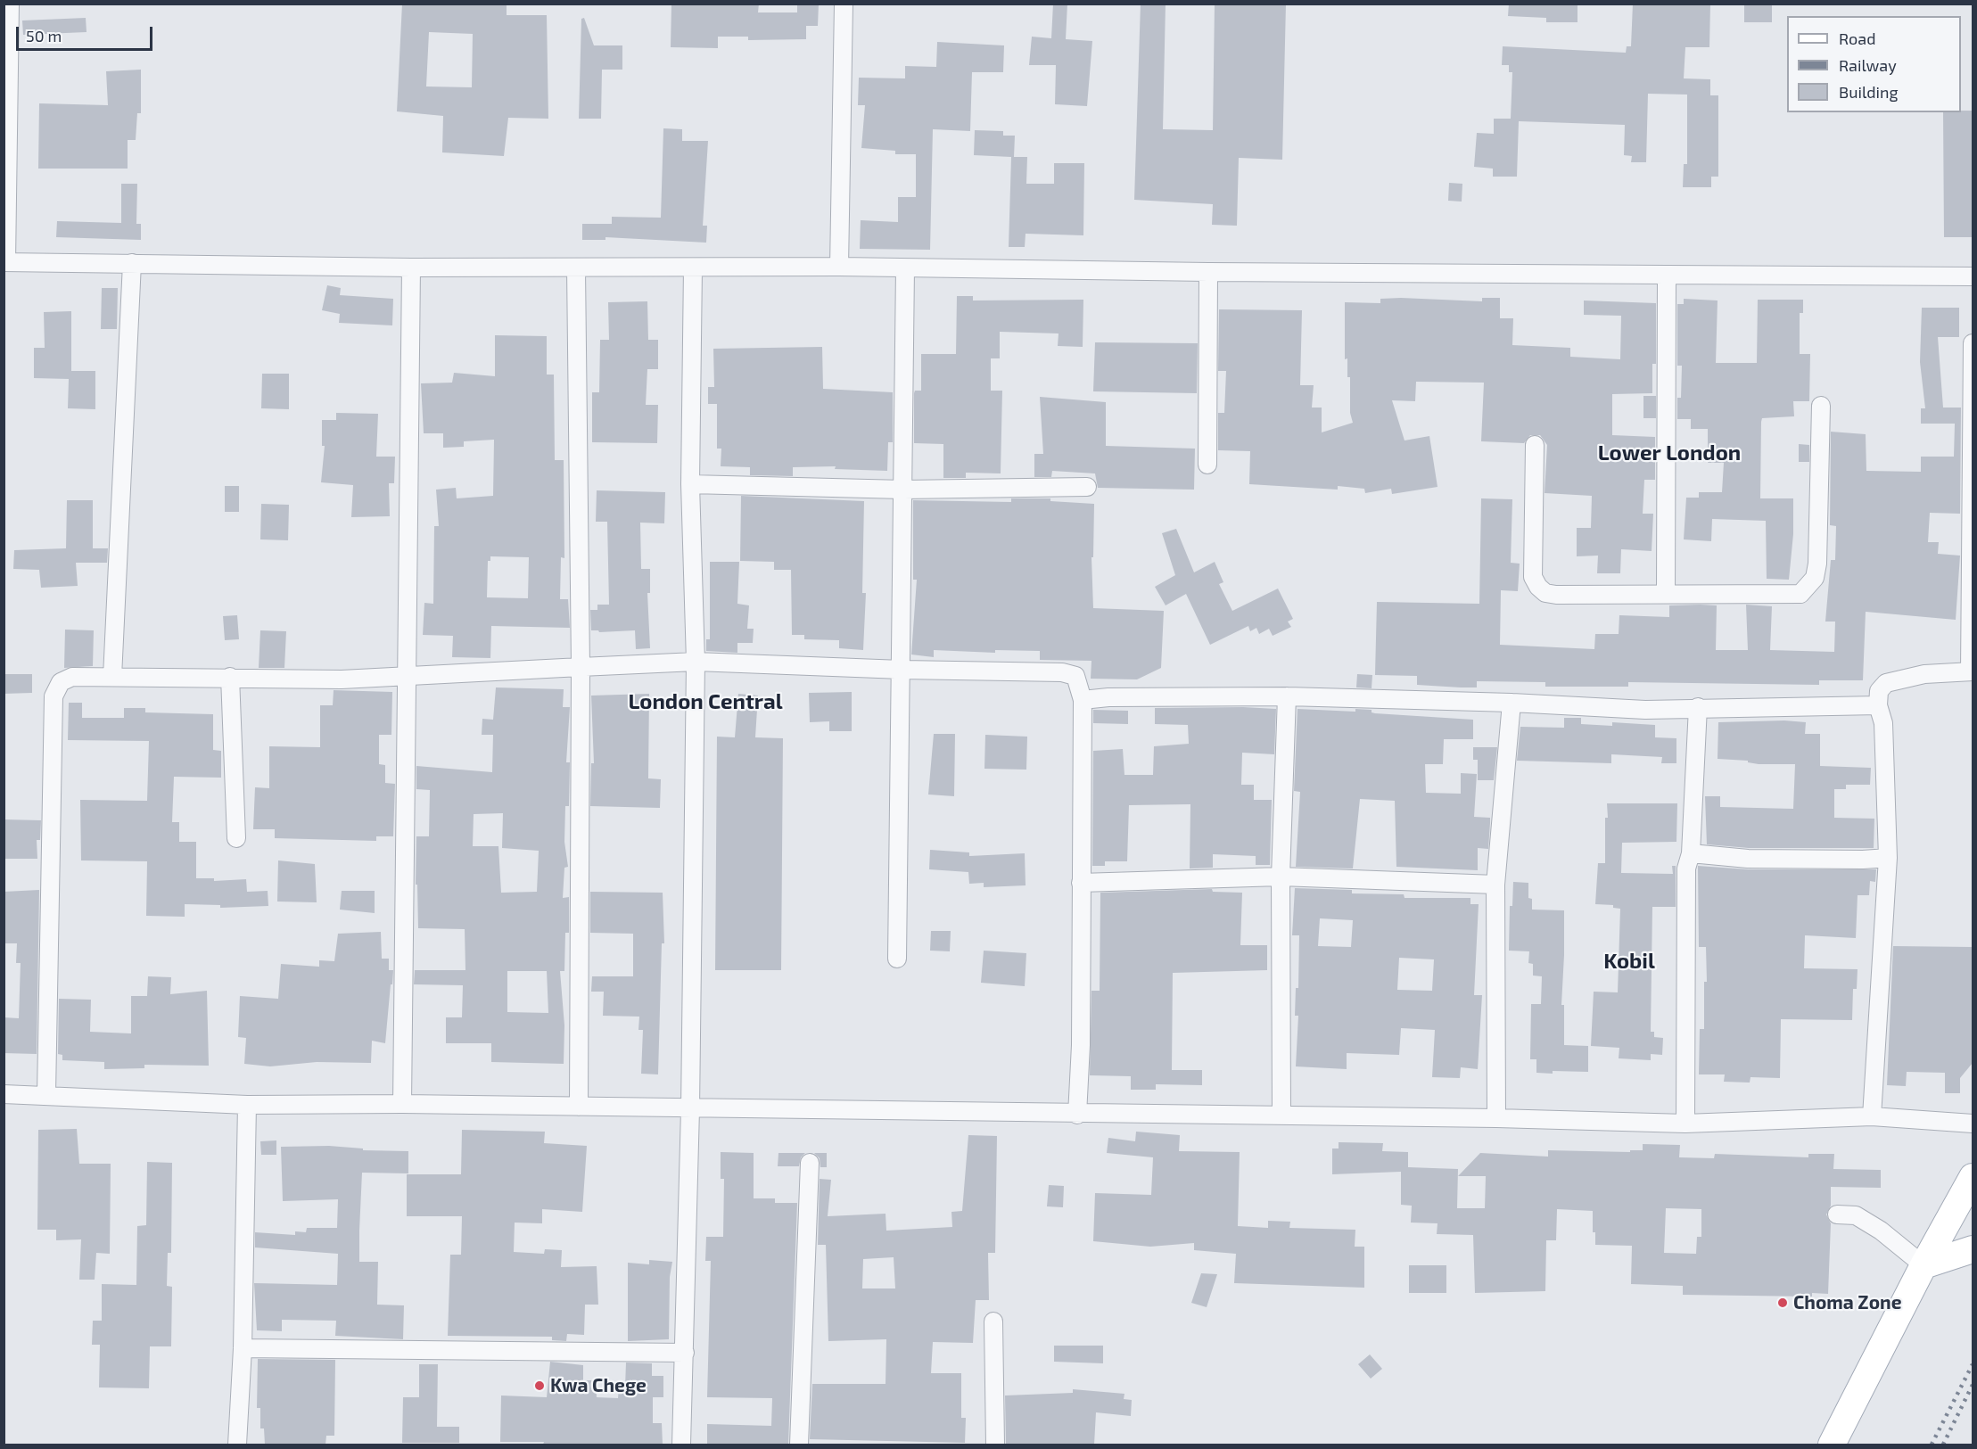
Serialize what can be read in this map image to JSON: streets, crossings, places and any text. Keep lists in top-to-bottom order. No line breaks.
{"districts":["Lower London","London Central","Kobil"],"places":["Choma Zone","Kwa Chege"],"legend":["Road","Railway","Building"],"scale_bar":"50 m"}
